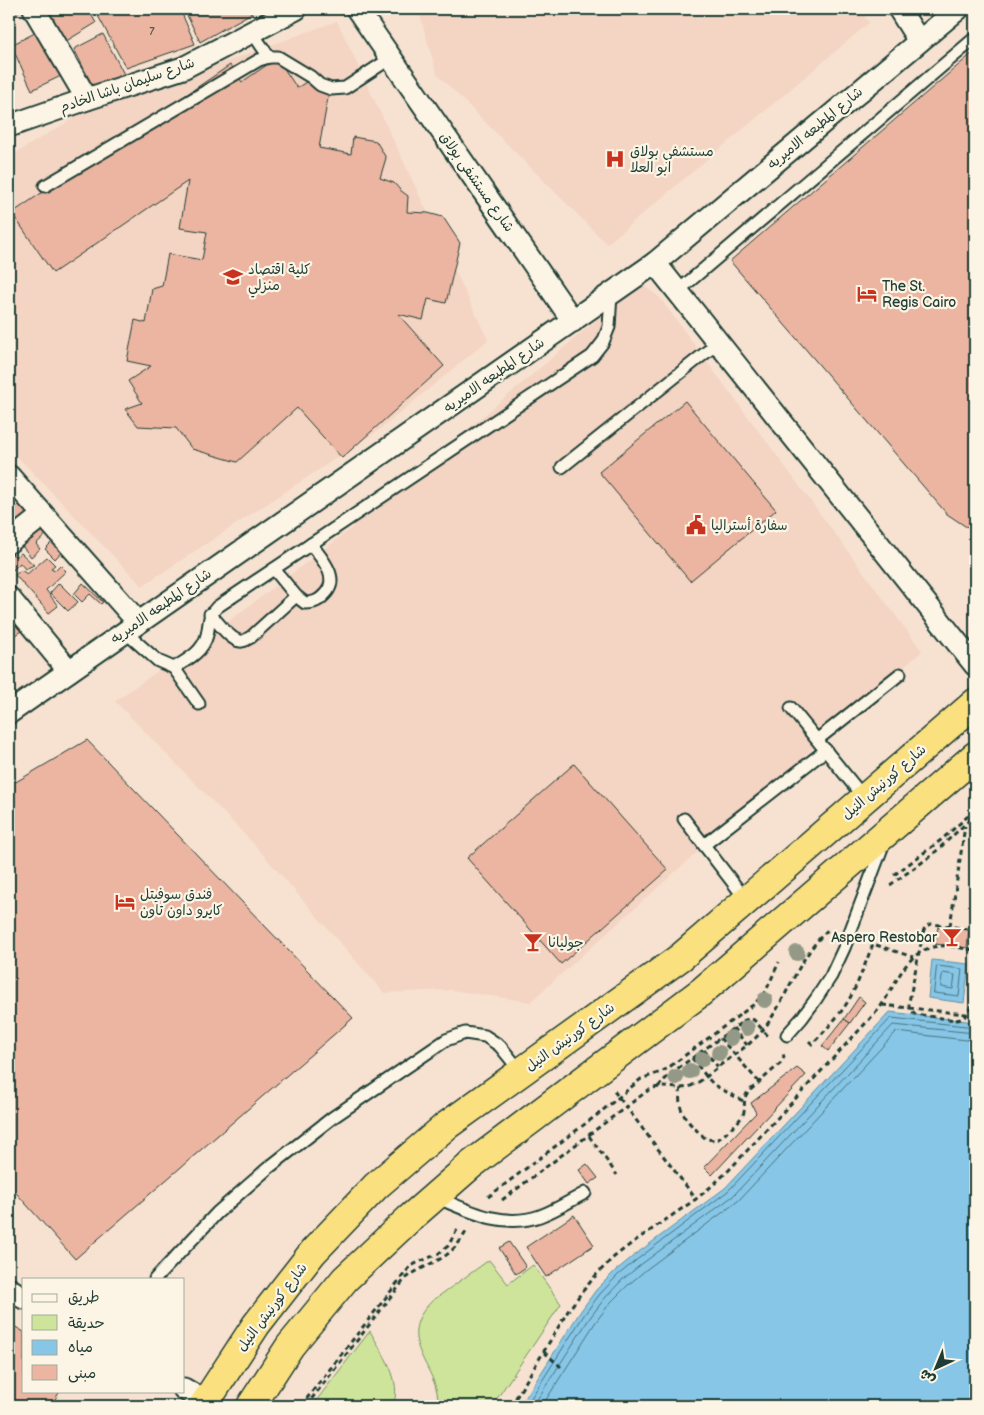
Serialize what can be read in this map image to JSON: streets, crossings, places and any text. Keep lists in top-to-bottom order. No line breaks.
{"streets":{"highway":["شارع كورنيش النيل"],"street":["شارع سليمان باشا الخادم","شارع المطبعه الاميريه","شارع مستشفى بولاق"]},"crossings":[["شارع المطبعه الاميريه","شارع مستشفى بولاق"]],"places":{"hospital":["مستشفي بولاق ابو العلا"],"school or university":["كلية اقتصاد منزلي"],"hotel":["The St. Regis Cairo","فندق سوفيتل كايرو داون تاون"],"public building":["سفارة أستراليا"],"bar":["Aspero Restobar","جوليانا"]},"house_numbers":["7"],"legend":["طريق","حديقة","مياه","مبنى"],"north":"bottom left"}
